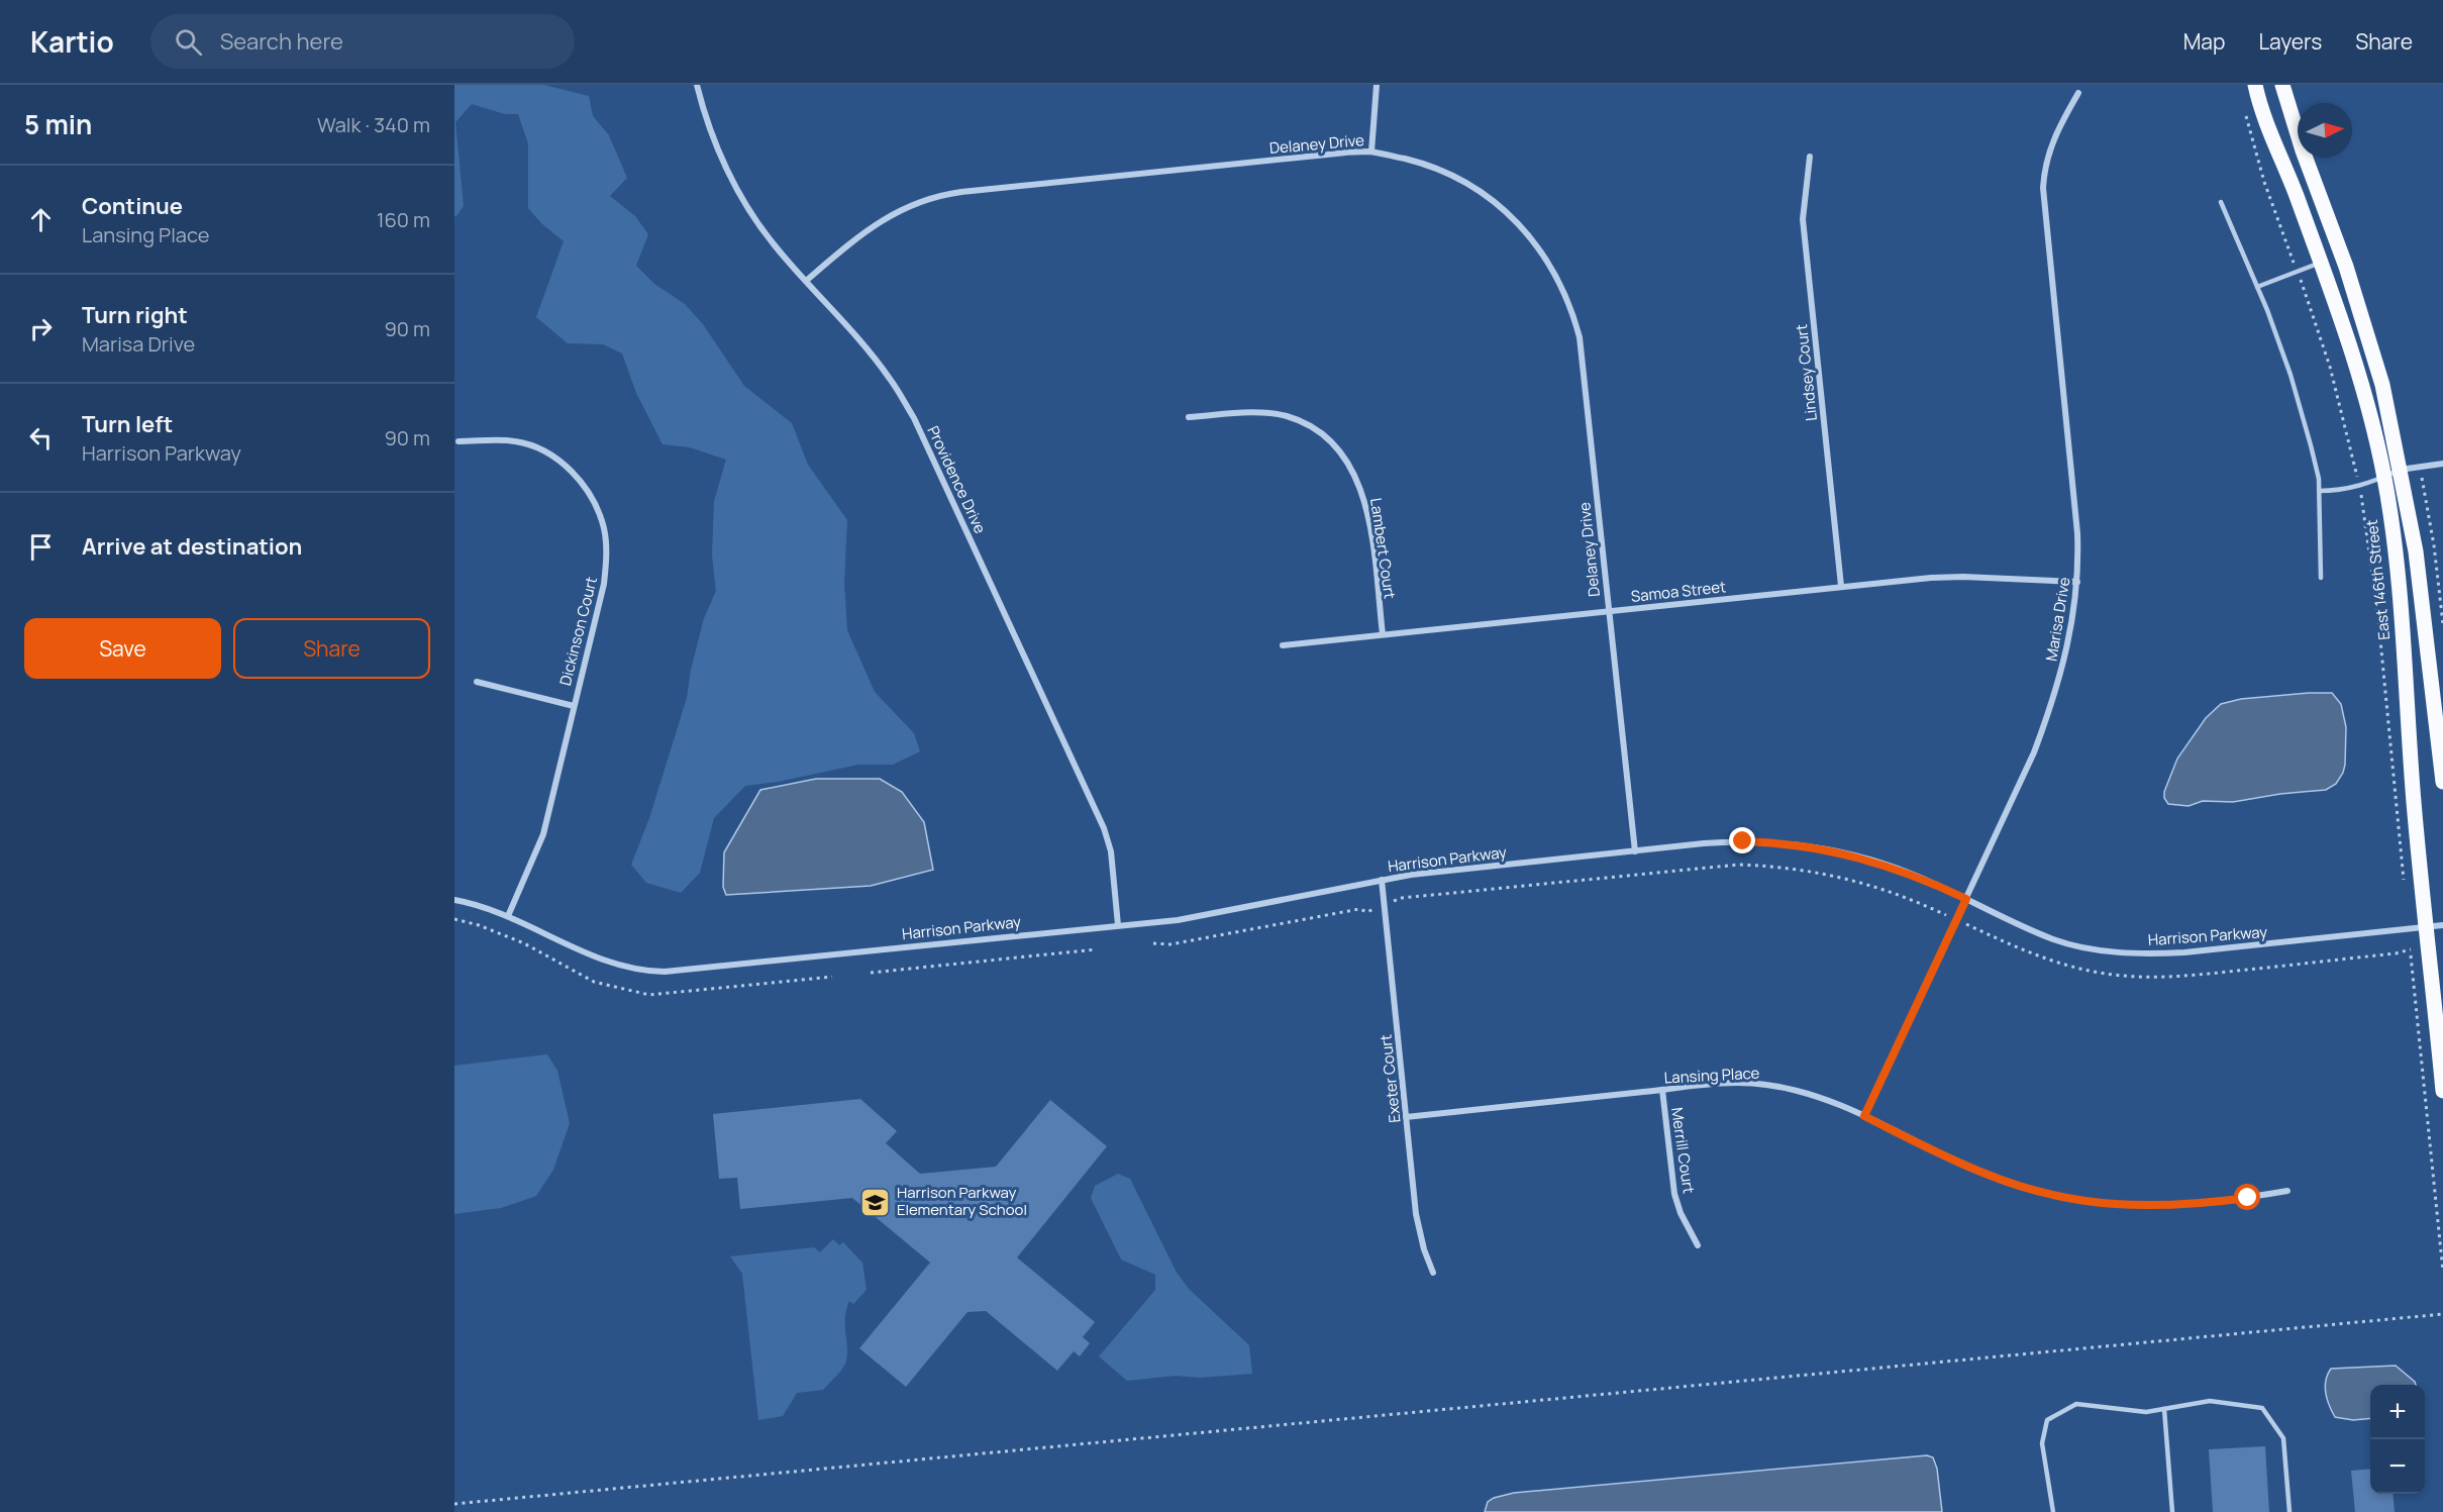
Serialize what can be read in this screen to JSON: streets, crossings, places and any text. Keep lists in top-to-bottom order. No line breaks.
{"streets":{"main road":["East 146th Street"],"street":["Delaney Drive","Lindsey Court","Providence Drive","Lambert Court","Samoa Street","Marisa Drive","Dickinson Court","Harrison Parkway","Lansing Place","Exeter Court","Merrill Court"]},"crossings":[["Delaney Drive","Providence Drive"],["Delaney Drive","Samoa Street"],["Delaney Drive","Harrison Parkway"],["Lindsey Court","Samoa Street"],["Providence Drive","Harrison Parkway"],["Lambert Court","Samoa Street"],["East 146th Street","Harrison Parkway"],["Samoa Street","Marisa Drive"],["Marisa Drive","Harrison Parkway"],["Marisa Drive","Lansing Place"],["Dickinson Court","Harrison Parkway"],["Harrison Parkway","Exeter Court"],["Lansing Place","Exeter Court"],["Lansing Place","Merrill Court"]],"places":{"school or university":["Harrison Parkway Elementary School"]},"north":"right","page":{"header":"Kartio","search":"Search here","nav":["Map","Layers","Share"],"heading":["5 min","Walk · 340 m"],"list":[["Continue","Lansing Place","160 m"],["Turn right","Marisa Drive","90 m"],["Turn left","Harrison Parkway","90 m"],"Arrive at destination"],"buttons":["Save","Share"],"map_buttons":["+","−"]}}
